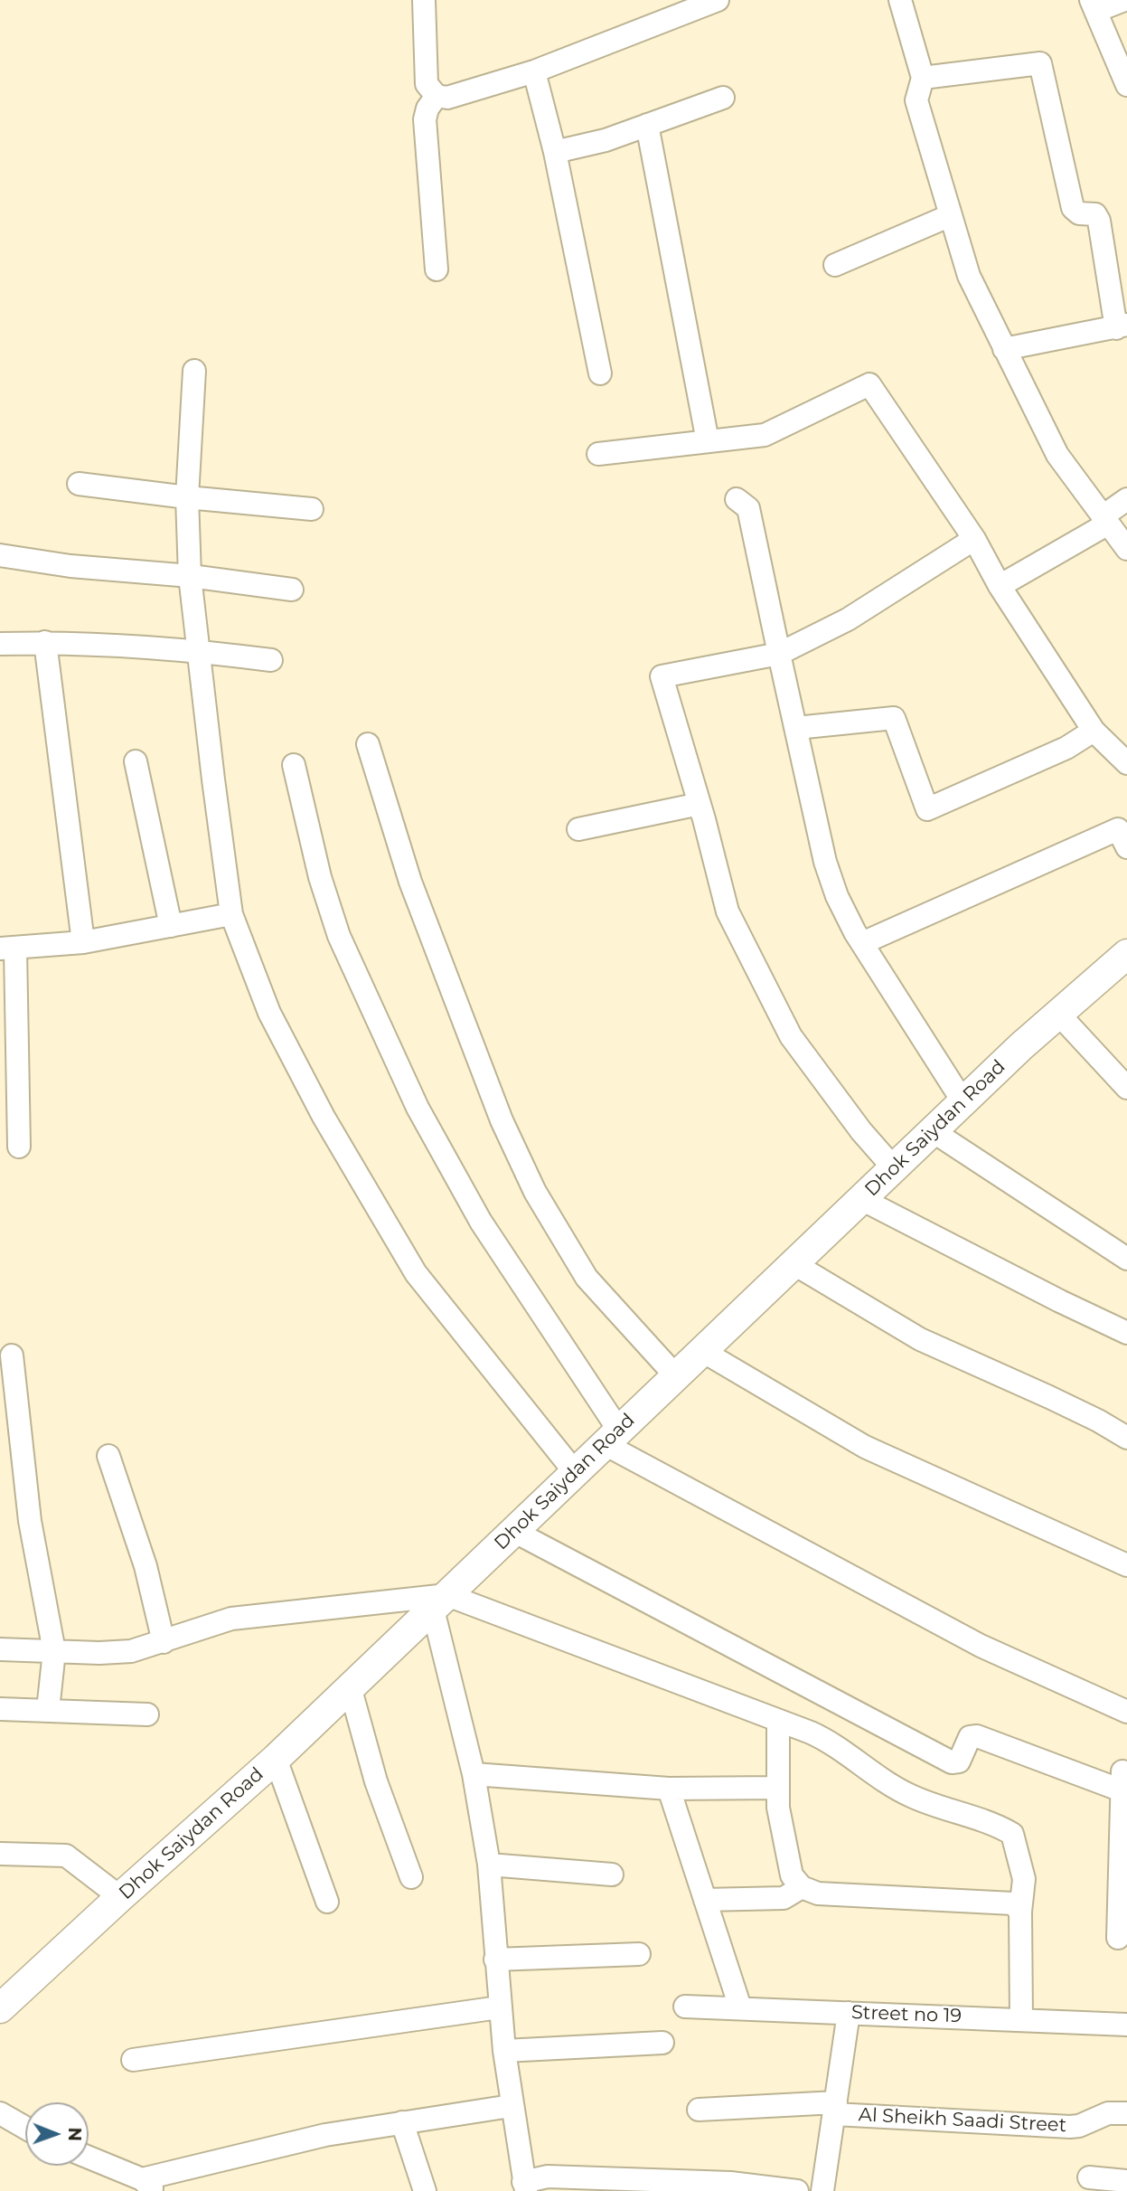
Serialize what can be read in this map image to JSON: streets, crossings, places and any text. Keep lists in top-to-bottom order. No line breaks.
{"streets":{"main road":["Dhok Saiydan Road"],"street":["Street no 19","Al Sheikh Saadi Street"]},"north":"right"}
